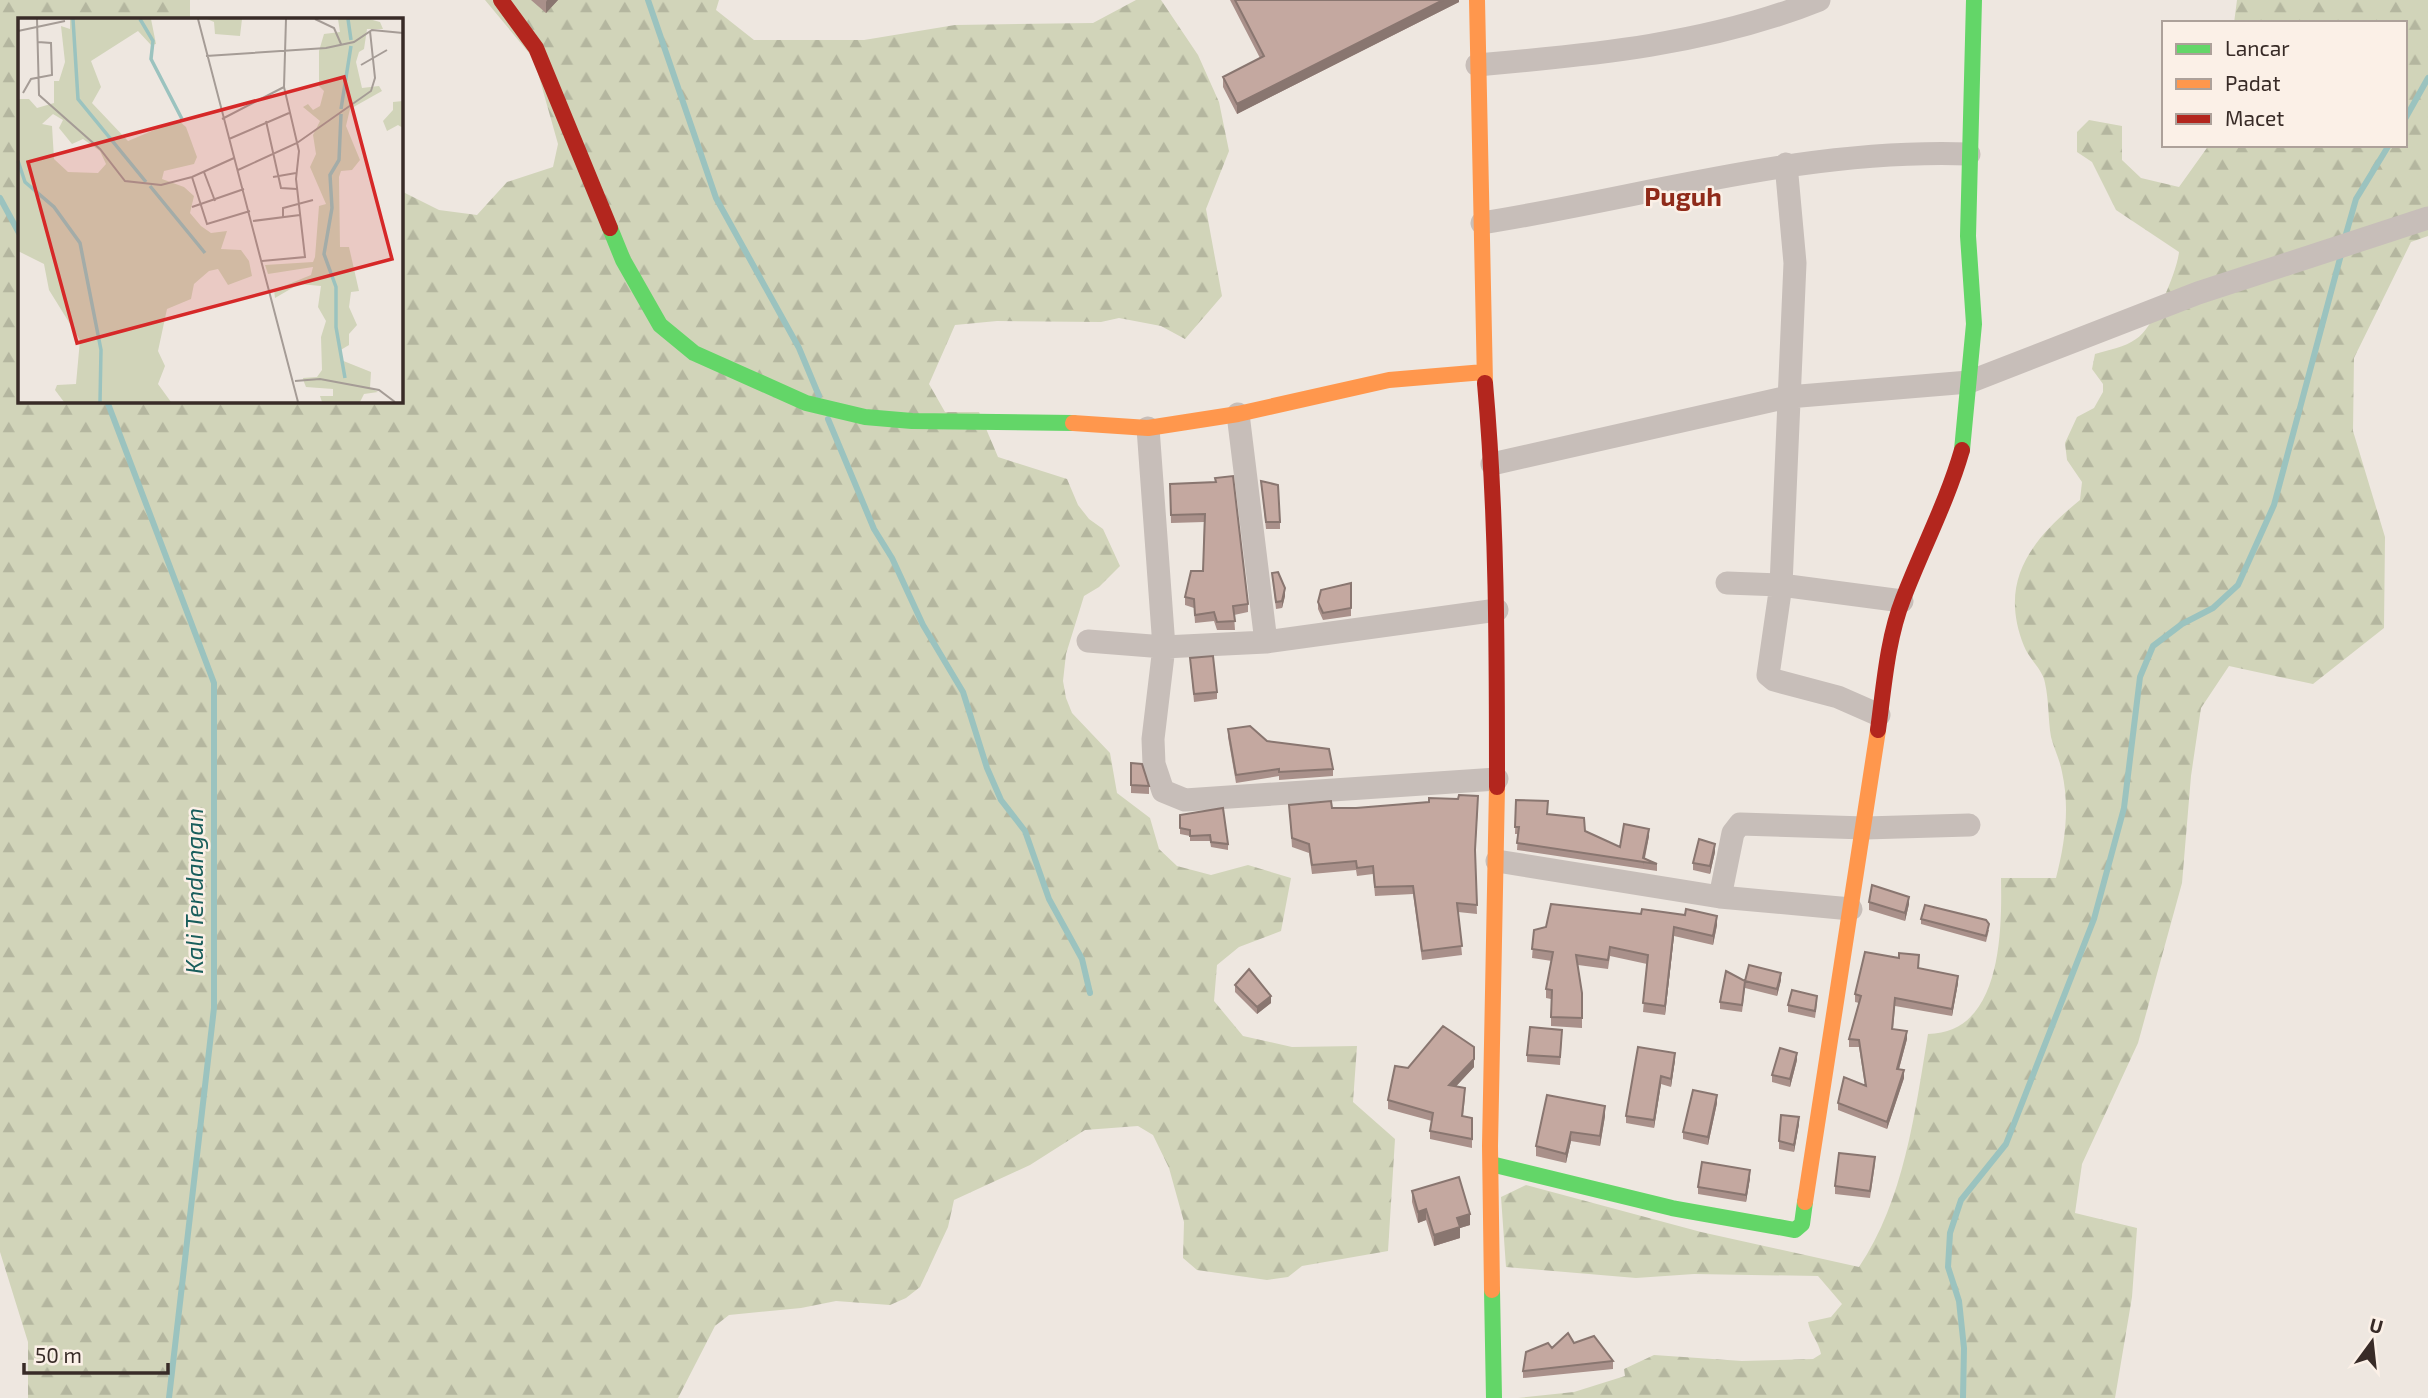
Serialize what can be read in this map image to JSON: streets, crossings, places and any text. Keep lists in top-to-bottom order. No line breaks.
{"districts":["Puguh"],"water":["Kali Tendangan"],"legend":["Lancar","Padat","Macet"],"scale_bar":"50 m","north":"top"}
